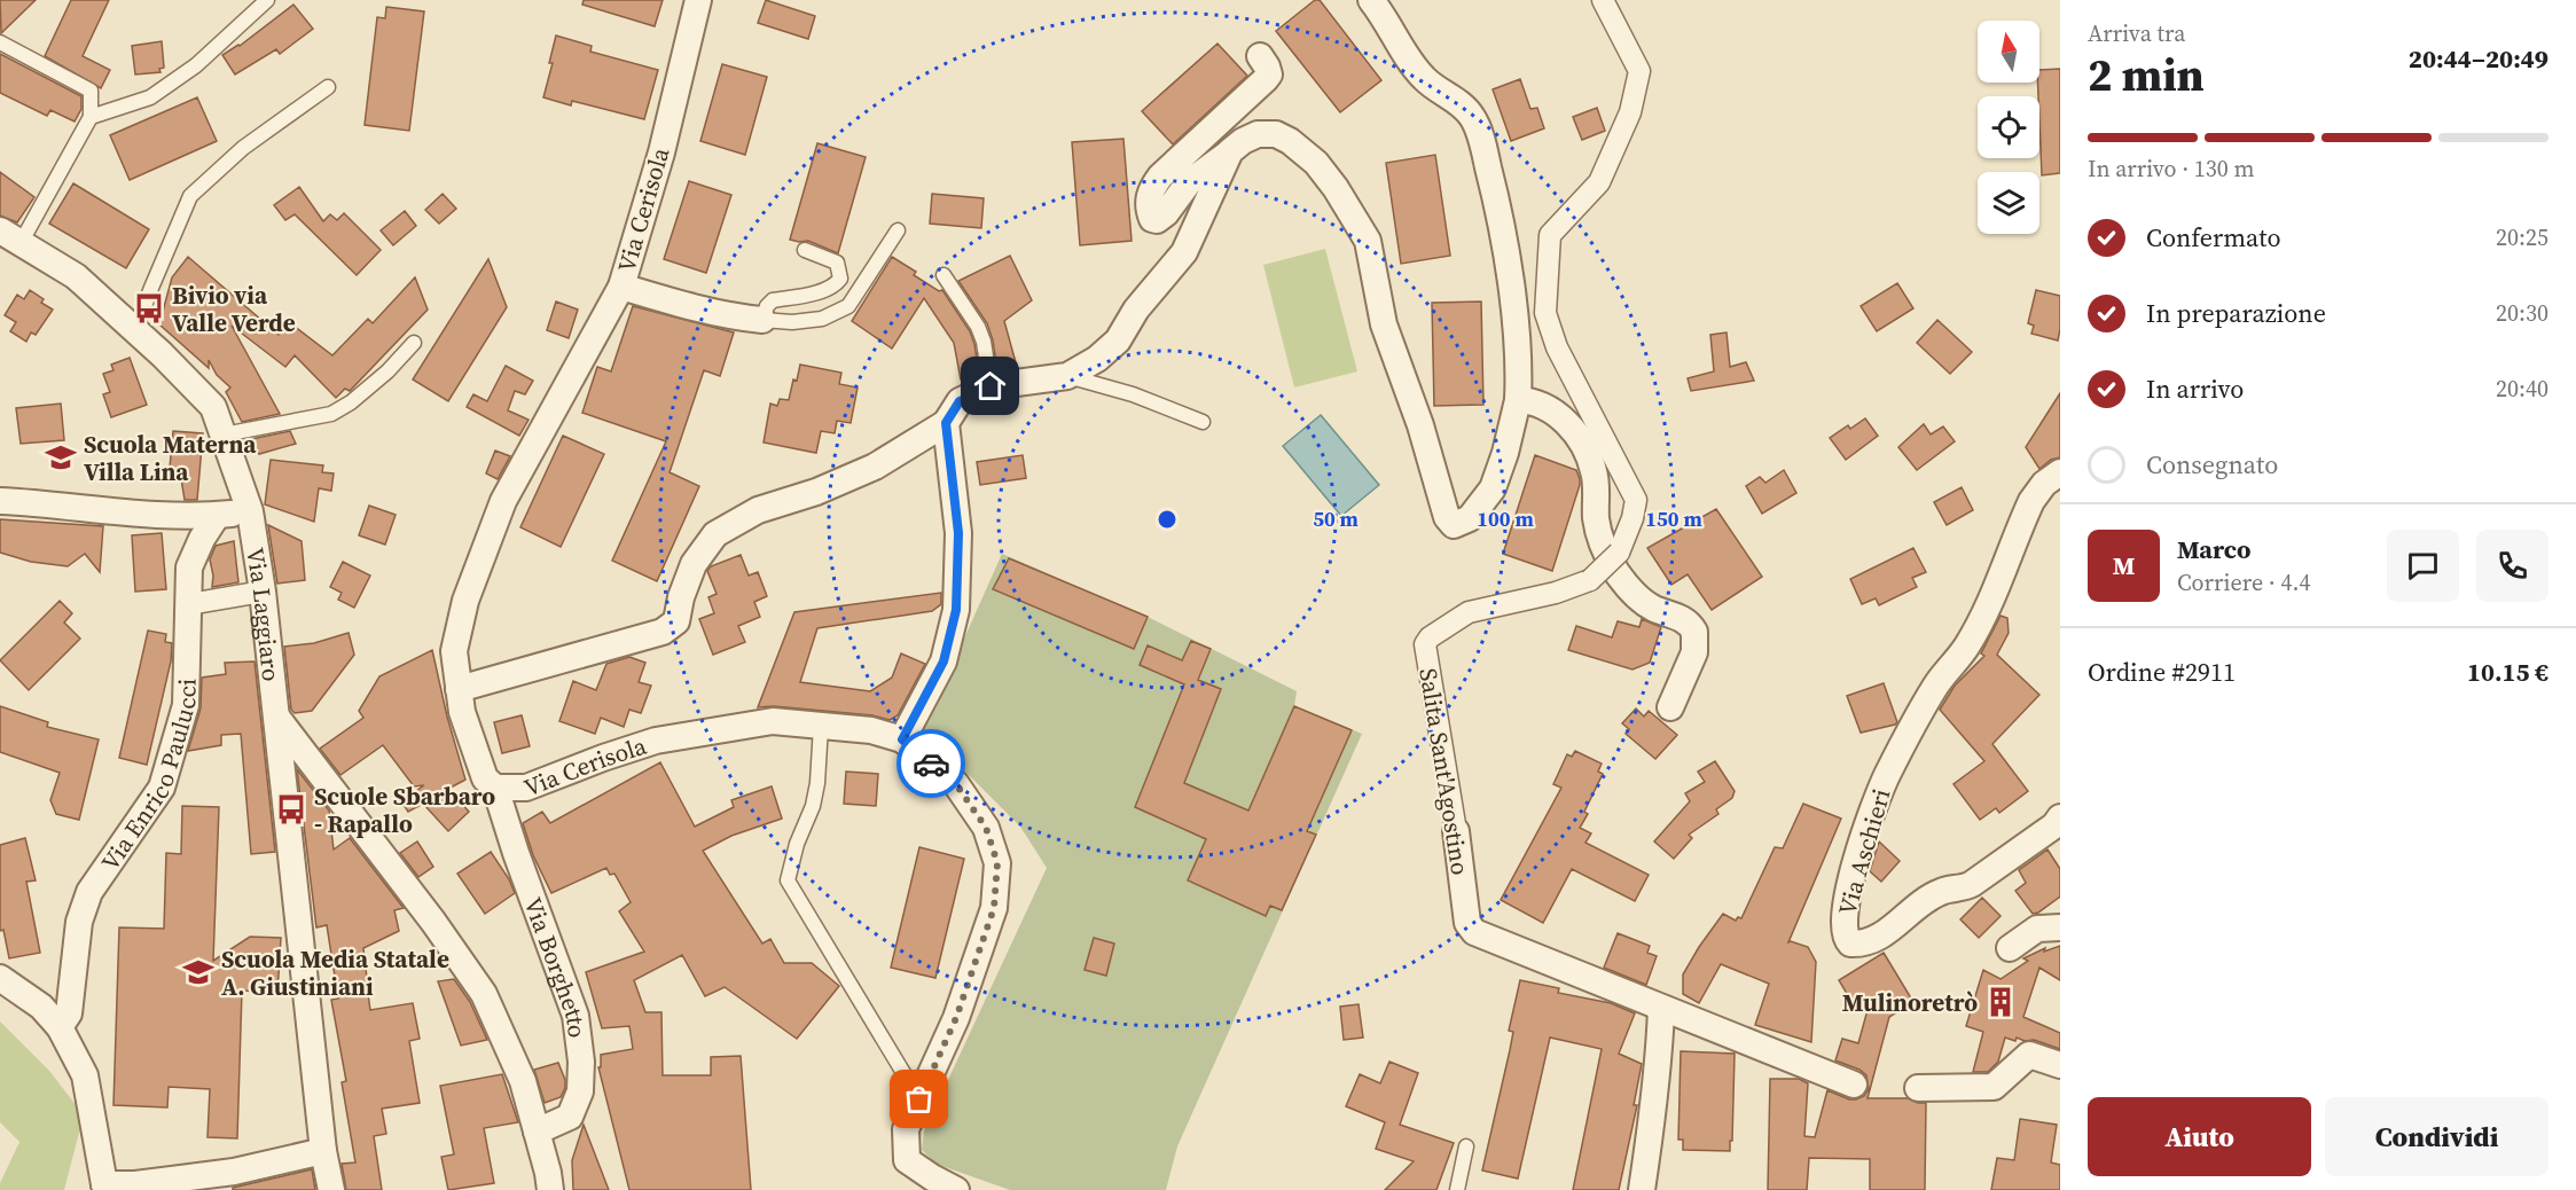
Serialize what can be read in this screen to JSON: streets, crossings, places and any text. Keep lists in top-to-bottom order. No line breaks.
{"streets":{"street":["Via Cerisola","Via Laggiaro","Salita Sant'Agostino","Via Enrico Paulucci","Via Aschieri","Via Borghetto"]},"crossings":[["Via Cerisola","Via Borghetto"]],"places":{"bus stop":["Bivio via Valle Verde","Scuole Sbarbaro - Rapallo"],"school or university":["Scuola Materna Villa Lina","Scuola Media Statale A. Giustiniani"],"building":["Mulinoretrò"]},"north":"top","page":{"heading":["2 min","Arriva tra","20:44–20:49"],"panel":["Marco","Corriere · 4.4","Ordine #2911","10.15 €"],"bar":"In arrivo · 130 m","list":[["Confermato","20:25"],["In preparazione","20:30"],["In arrivo","20:40"],"Consegnato"],"round":"M","buttons":["Aiuto","Condividi"]},"rings":["50 m","100 m","150 m"]}
